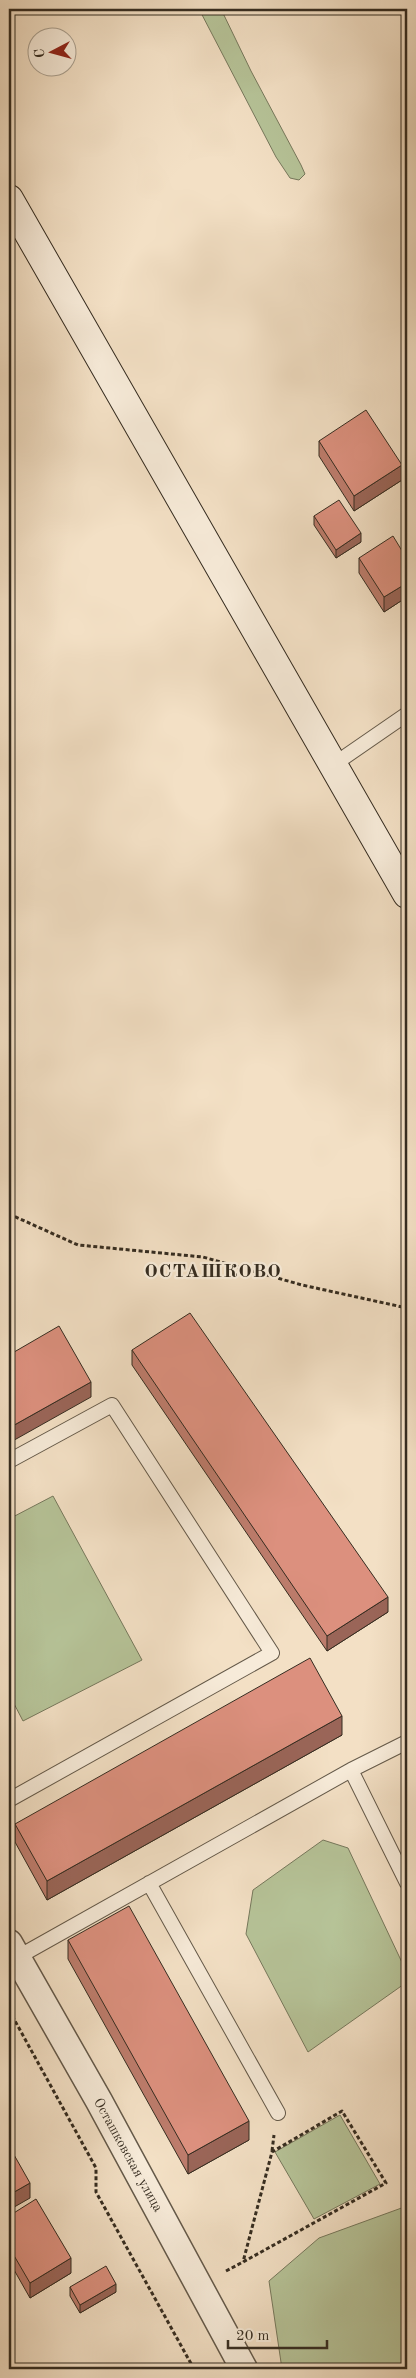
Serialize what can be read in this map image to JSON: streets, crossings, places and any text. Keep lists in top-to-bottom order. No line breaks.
{"streets":{"street":["Осташковская улица"]},"districts":["ОСТАШКОВО"],"scale_bar":"20 m","north":"left"}
